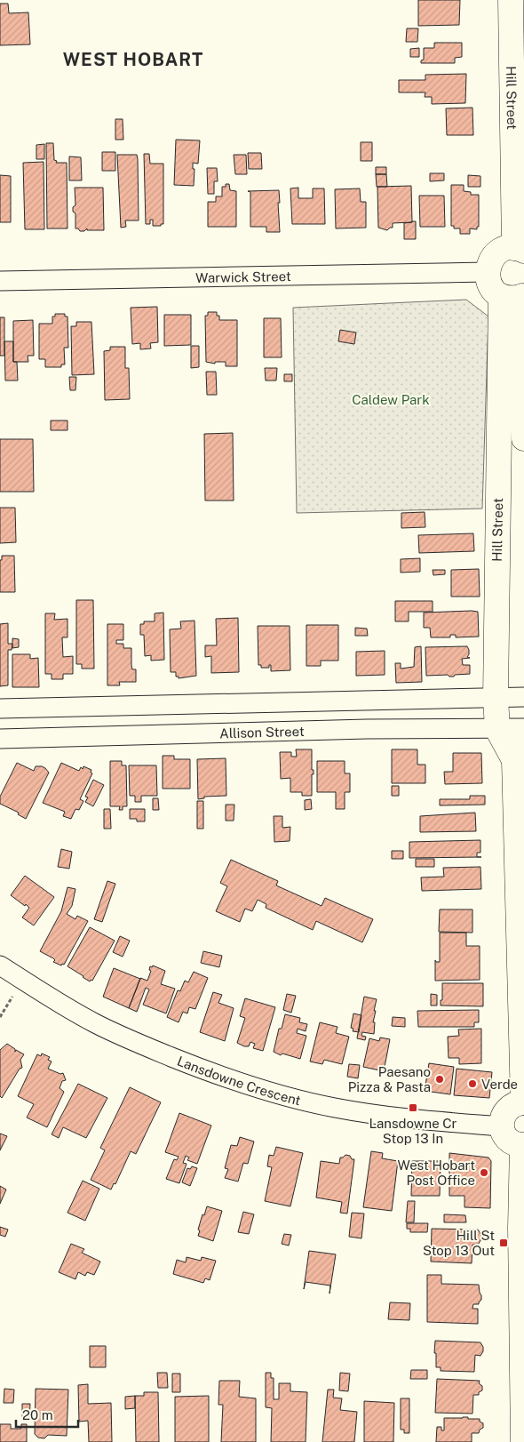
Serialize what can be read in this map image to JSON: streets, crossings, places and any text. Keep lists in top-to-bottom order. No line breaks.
{"streets":{"street":["Hill Street","Warwick Street","Allison Street","Lansdowne Crescent"]},"crossings":[["Hill Street","Allison Street"]],"districts":["WEST HOBART"],"parks":["Caldew Park"],"places":{"other":["Paesano Pizza & Pasta","Verde","West Hobart Post Office"],"transit":["Lansdowne Cr Stop 13 In","Hill St Stop 13 Out"]},"scale_bar":"20 m"}
